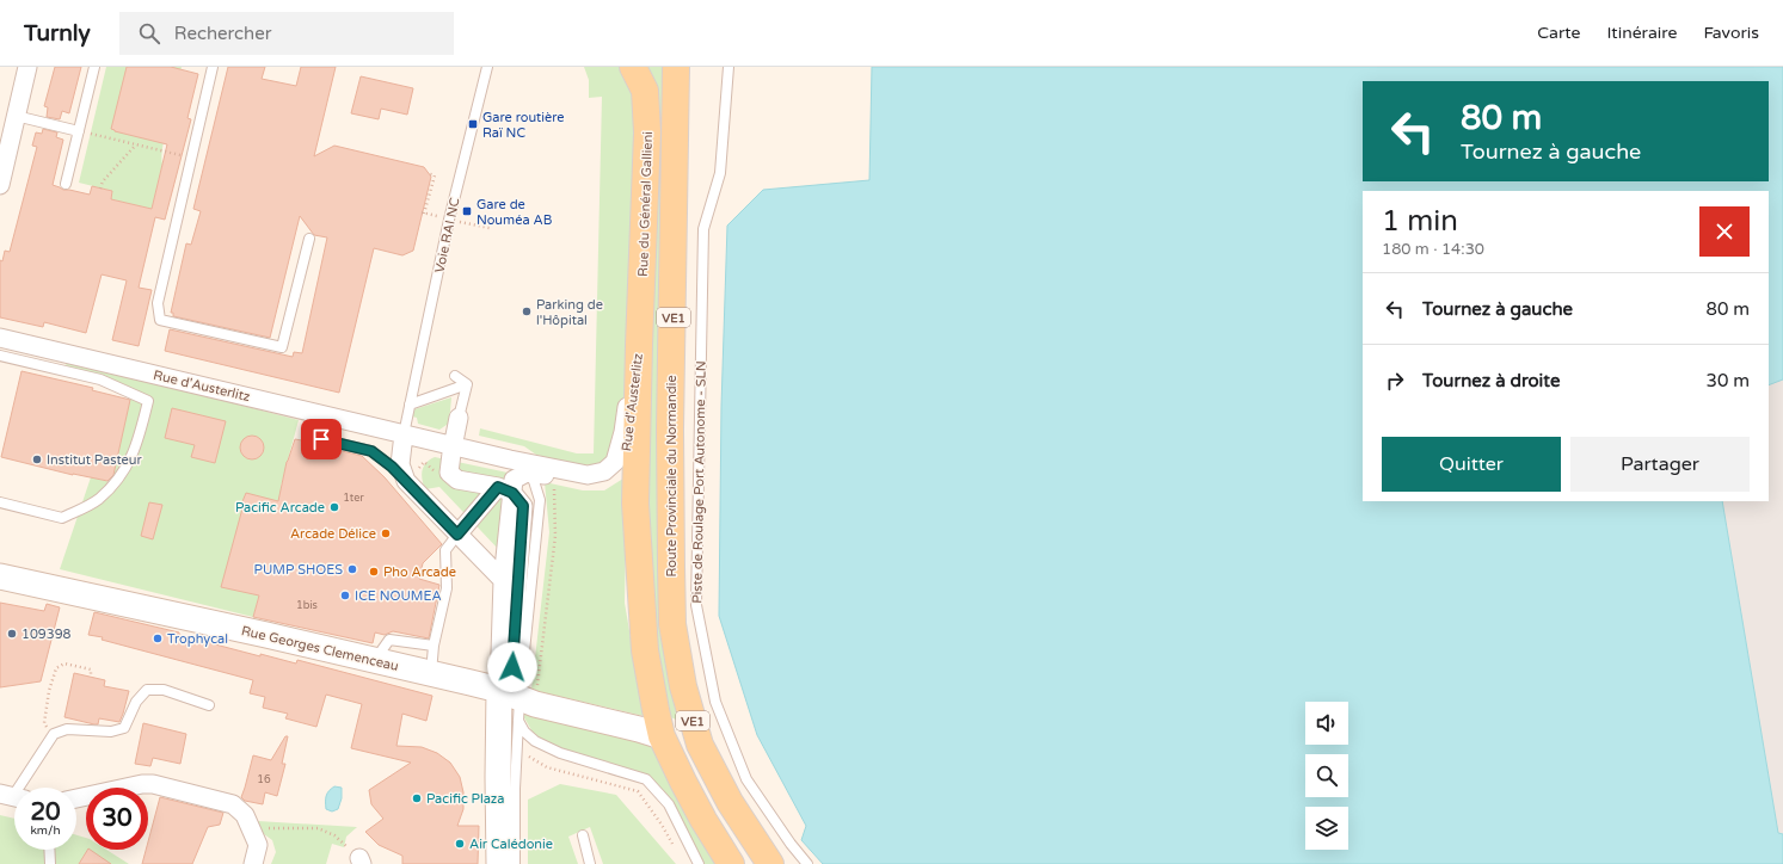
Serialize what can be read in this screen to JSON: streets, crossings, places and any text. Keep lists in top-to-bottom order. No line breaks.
{"streets":{"main road":["Rue du Général Gallieni","VE1","Route Provinciale du Normandie"],"street":["Rue d'Austerlitz","Rue Georges Clemenceau"],"lane":["Voie RAI NC","Piste de Roulage Port Autonome - SLN"]},"crossings":[["Rue du Général Gallieni","VE1"],["Rue du Général Gallieni","Rue d'Austerlitz"],["Voie RAI NC","Rue d'Austerlitz"],["VE1","Rue d'Austerlitz"],["VE1","Rue Georges Clemenceau"]],"places":{"transit":["Gare routière Raï NC","Gare de Nouméa AB"],"other":["Parking de l'Hôpital","Institut Pasteur","Pacific Arcade","Arcade Délice","PUMP SHOES","Pho Arcade","ICE NOUMEA","109398","Trophycal","Pacific Plaza","Air Calédonie"]},"house_numbers":["1ter","1bis","16"],"page":{"header":"Turnly","search":"Rechercher","nav":["Carte","Itinéraire","Favoris"],"turn":["80 m","Tournez à gauche"],"heading":["1 min","180 m · 14:30"],"list":[{"name":"Tournez à gauche","value":"80 m"},{"name":"Tournez à droite","value":"30 m"}],"buttons":["Quitter","Partager"],"speed":"20 km/h","limit":"30"}}
